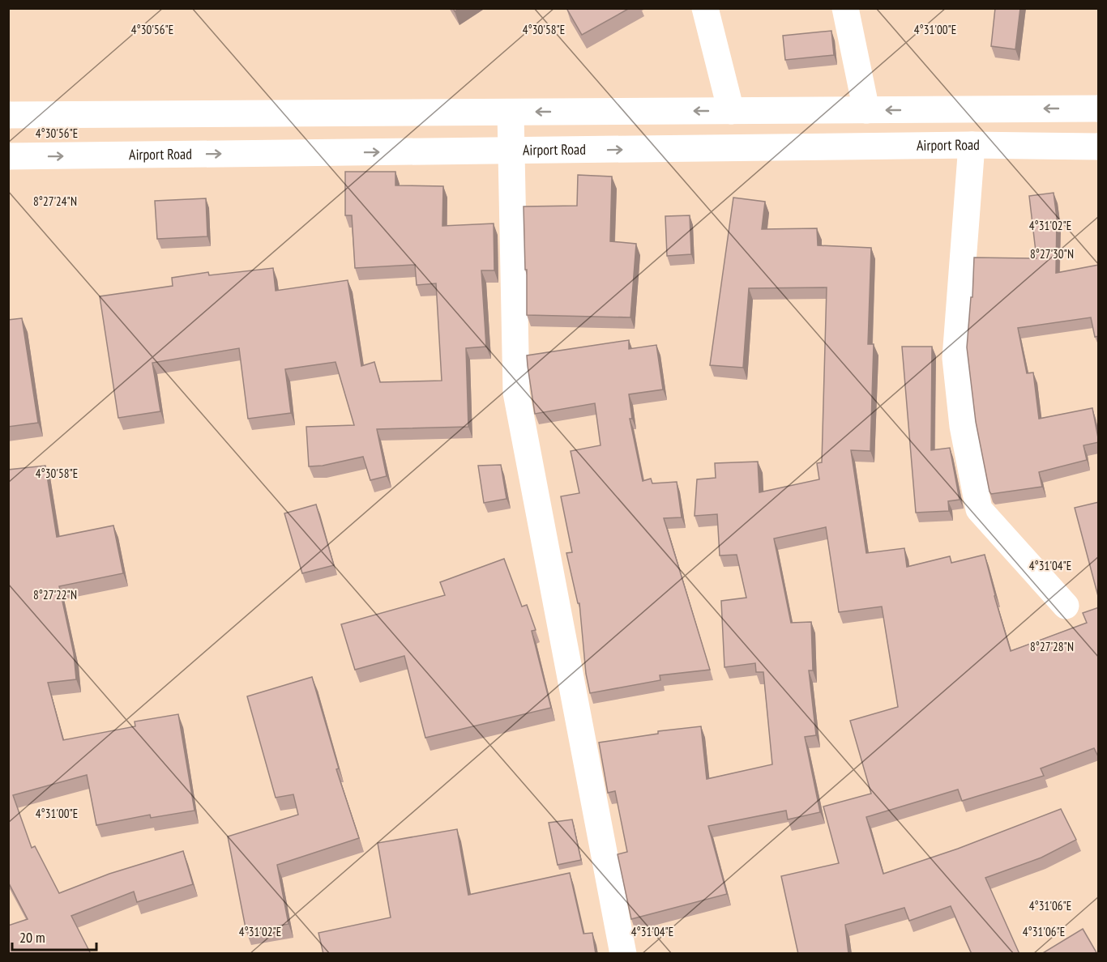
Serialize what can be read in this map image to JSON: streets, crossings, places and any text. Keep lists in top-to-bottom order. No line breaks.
{"streets":{"main road":["Airport Road"]},"scale_bar":"20 m","coordinates":["4°30'56\"E","4°30'58\"E","4°31'00\"E","8°27'24\"N","4°31'02\"E","8°27'30\"N","4°31'04\"E","8°27'22\"N","8°27'28\"N","4°31'06\"E"]}
